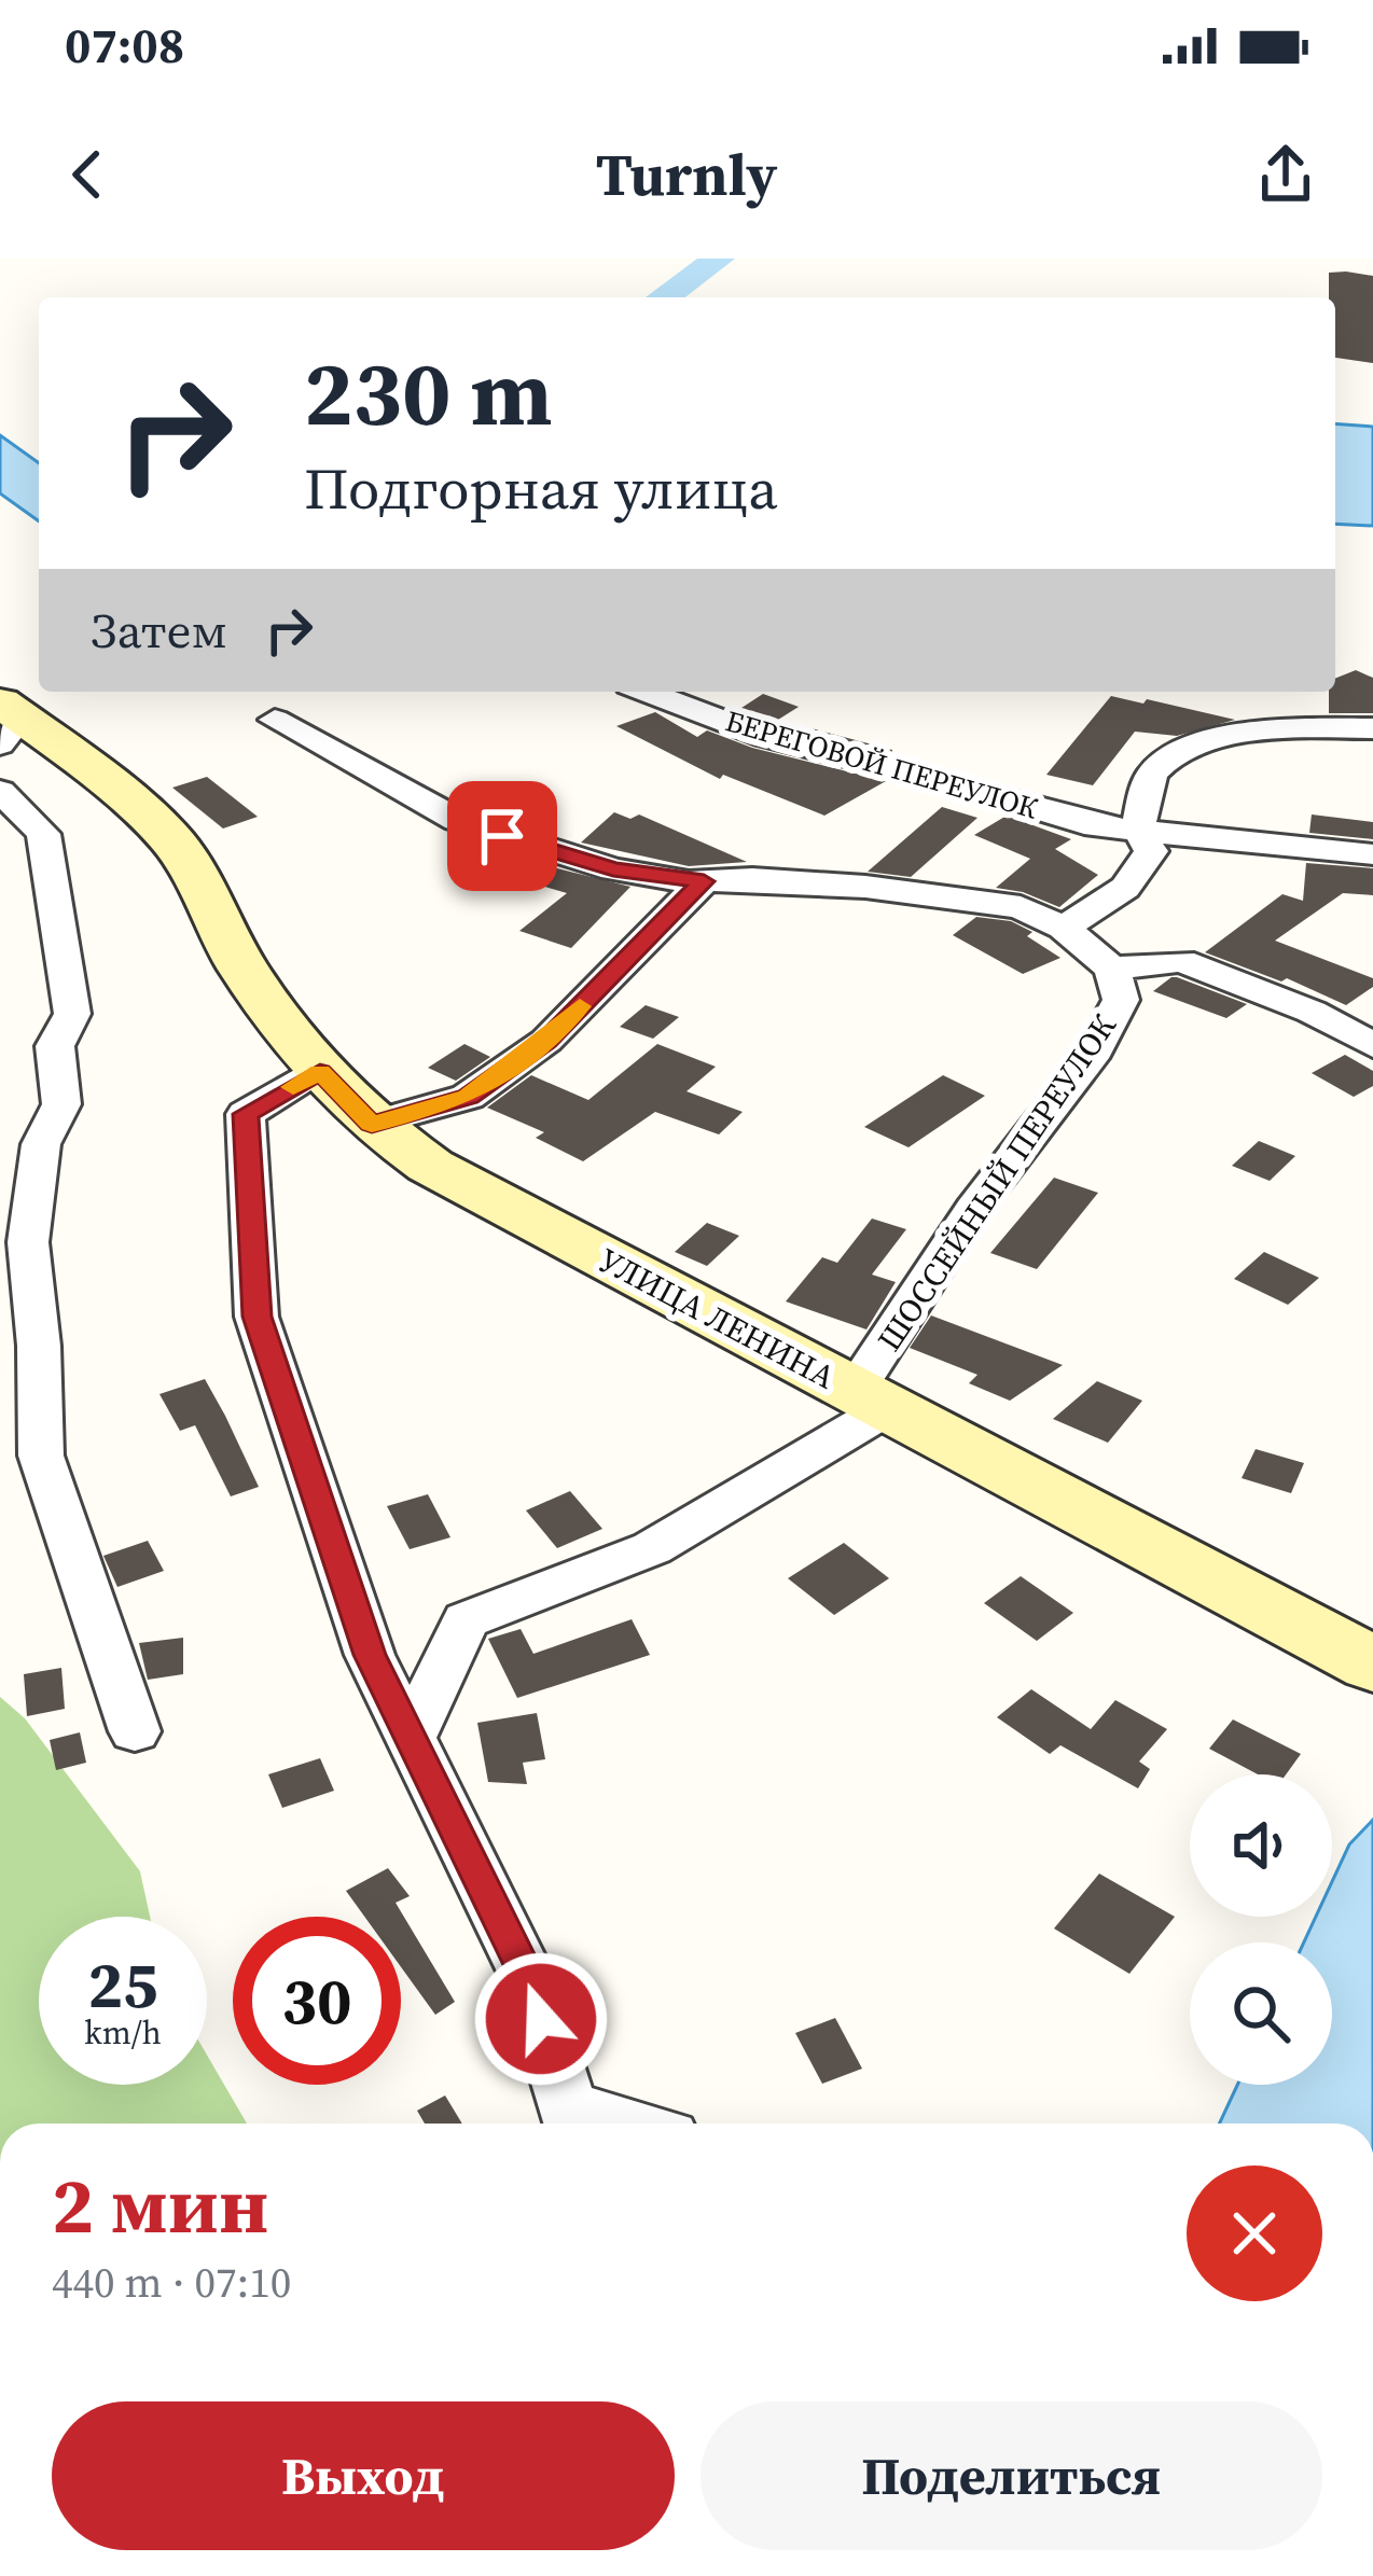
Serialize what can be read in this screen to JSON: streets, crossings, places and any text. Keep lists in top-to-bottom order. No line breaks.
{"streets":{"main road":["УЛИЦА ЛЕНИНА"],"street":["БЕРЕГОВОЙ ПЕРЕУЛОК","ШОССЕЙНЫЙ ПЕРЕУЛОК"]},"crossings":[["ШОССЕЙНЫЙ ПЕРЕУЛОК","УЛИЦА ЛЕНИНА"]],"page":{"status":"07:08","header":"Turnly","turn":["230 m","Подгорная улица"],"then":"Затем","speed":"25 km/h","limit":"30","heading":["2 мин","440 m · 07:10"],"buttons":["Выход","Поделиться"]}}
